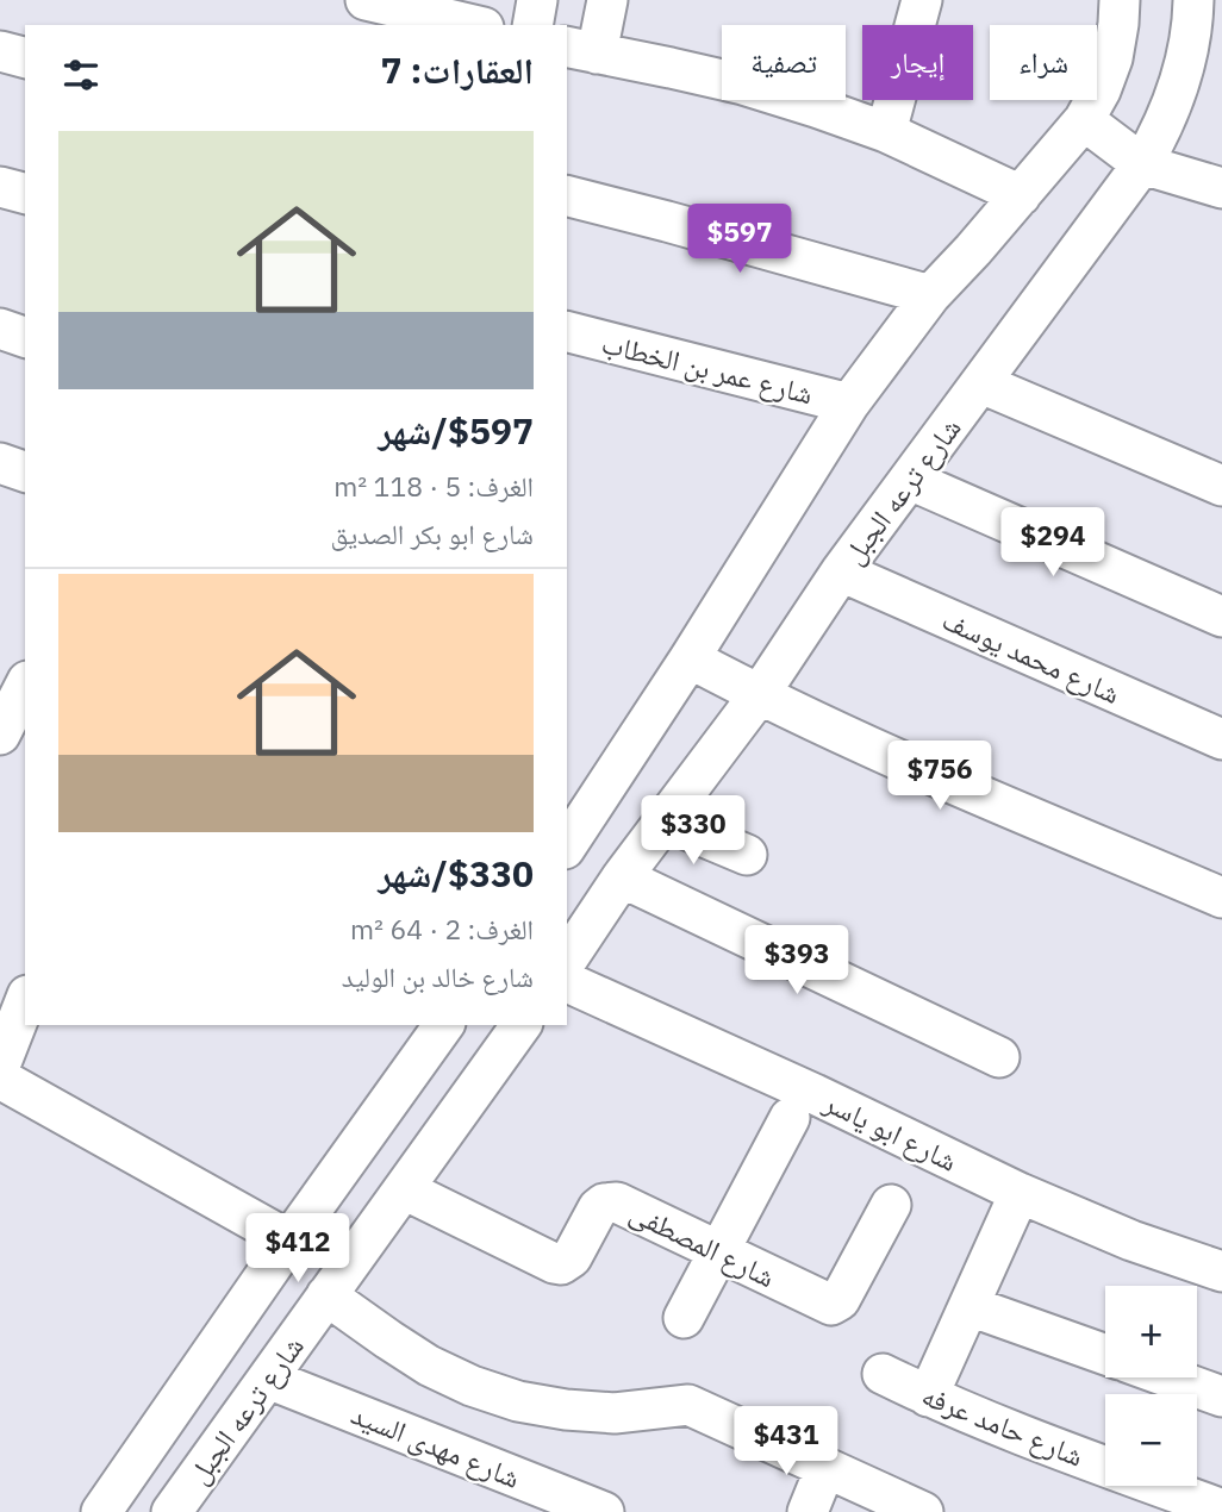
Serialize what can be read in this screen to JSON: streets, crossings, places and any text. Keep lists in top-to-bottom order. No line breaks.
{"streets":{"street":["شارع عمر بن الخطاب","شارع ترعه الجبل","شارع محمد يوسف","شارع ابو ياسر","شارع المصطفى","شارع حامد عرفه","شارع مهدى السيد"]},"crossings":[["شارع ترعه الجبل","شارع محمد يوسف"],["شارع ترعه الجبل","شارع المصطفى"],["شارع ترعه الجبل","شارع مهدى السيد"]],"page":{"chip":["شراء","إيجار","تصفية"],"heading":"العقارات: 7","list":[{"name":"$597/شهر","note":"الغرف: 5 · 118 m² · شارع ابو بكر الصديق"},{"name":"$330/شهر","note":"الغرف: 2 · 64 m² · شارع خالد بن الوليد"}],"price":["$597","$294","$756","$330","$393","$412","$431"],"map_buttons":["+","−"]}}
